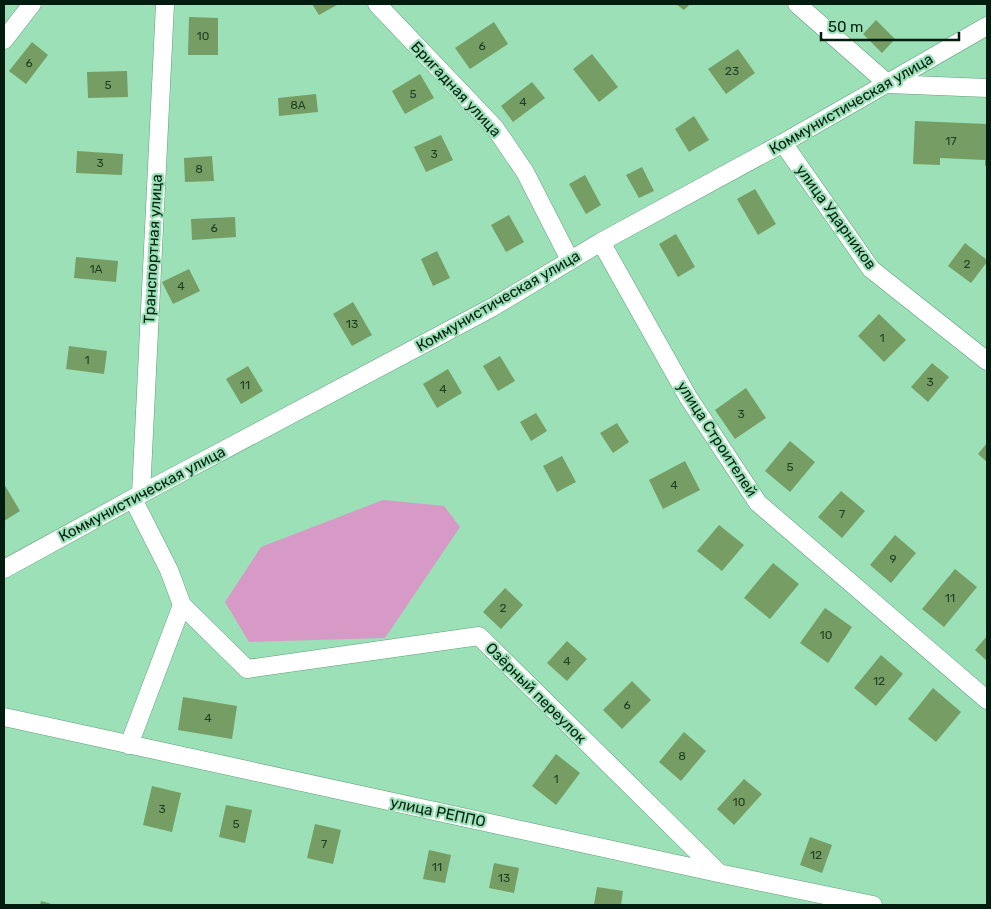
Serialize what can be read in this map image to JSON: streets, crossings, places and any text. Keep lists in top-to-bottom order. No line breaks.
{"streets":{"street":["Бригадная улица","Коммунистическая улица","улица Ударников","Транспортная улица","улица Строителей","Озёрный переулок","улица РЕППО"]},"crossings":[["Бригадная улица","Коммунистическая улица"],["Коммунистическая улица","улица Ударников"],["Коммунистическая улица","Транспортная улица"],["Коммунистическая улица","улица Строителей"],["Озёрный переулок","улица РЕППО"]],"house_numbers":["10","6","6","23","5","5","4","8А","17","3","3","8","6","2","1А","4","13","1","1","3","11","4","3","5","4","7","9","11","2","10","4","12","6","4","8","1","10","3","5","7","12","11","13"],"scale_bar":"50 m"}
